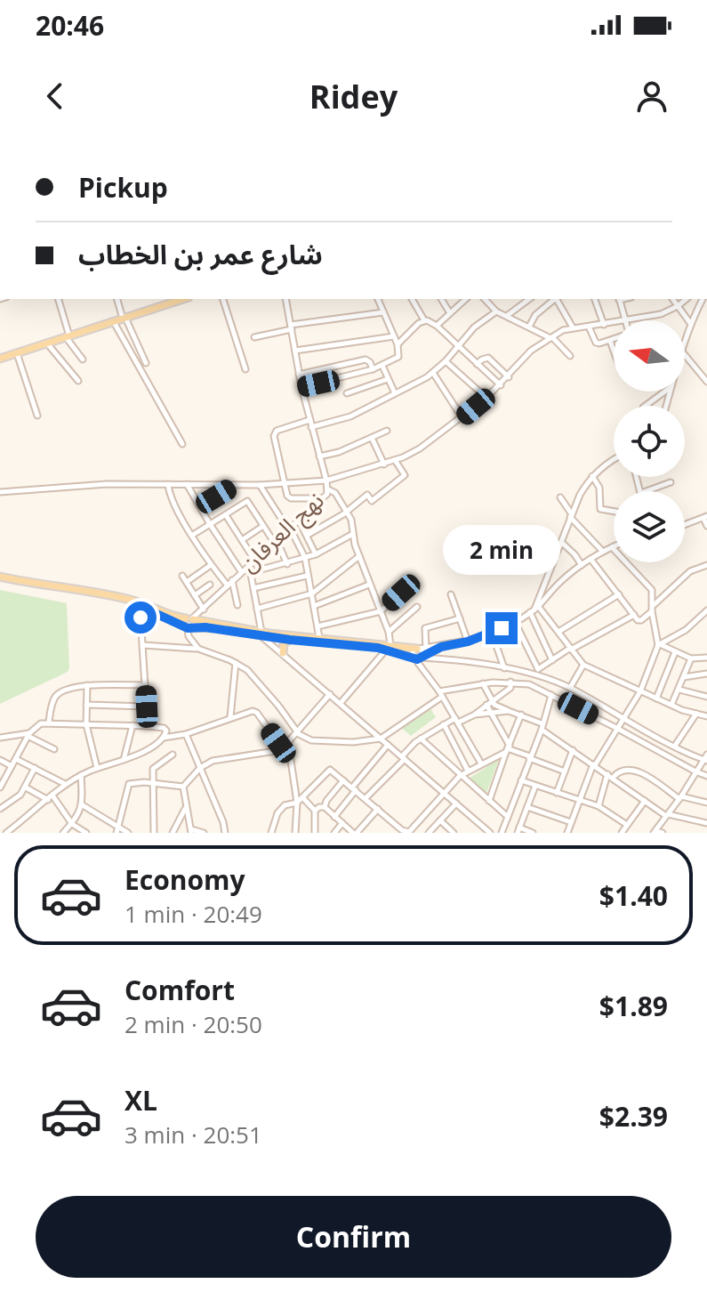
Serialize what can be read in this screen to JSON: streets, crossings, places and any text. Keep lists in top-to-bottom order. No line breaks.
{"streets":{"street":["نهج العرفان"]},"north":"left","page":{"status":"20:46","header":"Ridey","banner":["Pickup","شارع عمر بن الخطاب"],"bubble":"2 min","list":[{"name":"Economy","note":"1 min · 20:49","value":"$1.40"},{"name":"Comfort","note":"2 min · 20:50","value":"$1.89"},{"name":"XL","note":"3 min · 20:51","value":"$2.39"}],"buttons":"Confirm"}}
